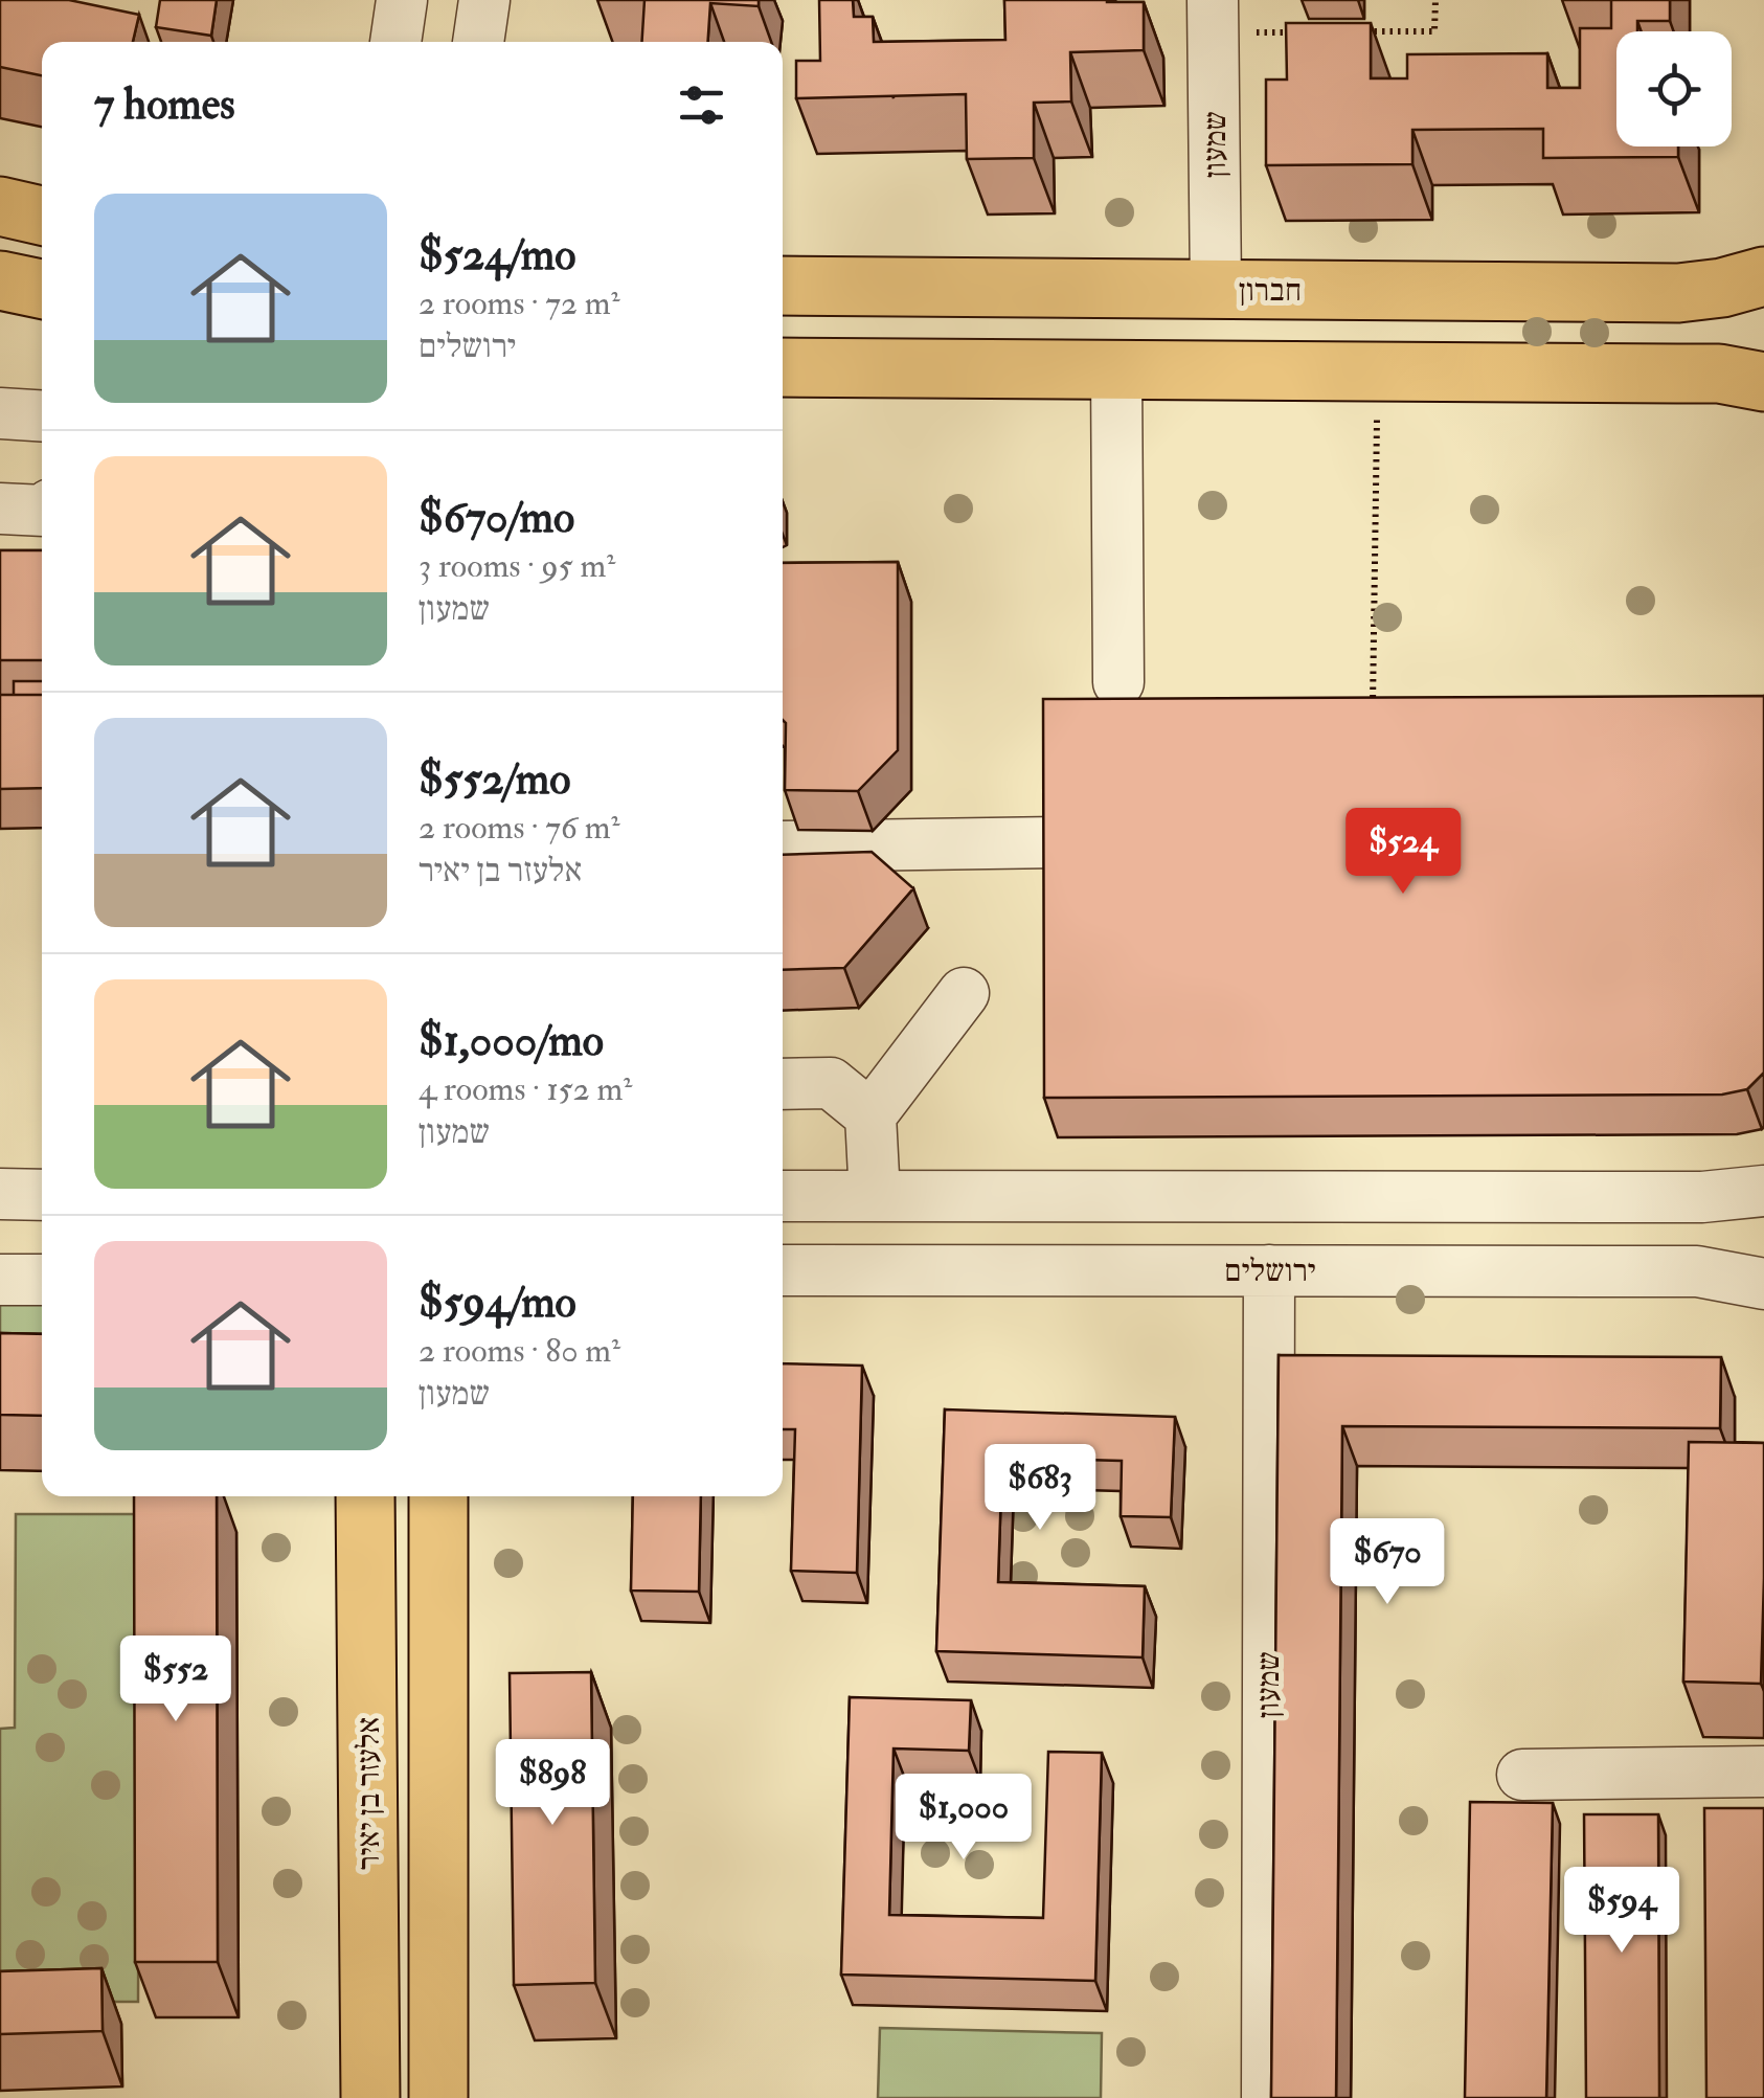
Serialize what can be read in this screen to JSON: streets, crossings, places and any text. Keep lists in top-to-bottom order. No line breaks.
{"streets":{"main road":["חברון","אלעזר בן יאיר"],"street":["שמעון","ירושלים"]},"crossings":[["שמעון","חברון"],["שמעון","ירושלים"]],"page":{"heading":"7 homes","list":[{"name":"$524/mo","note":"2 rooms · 72 m² · ירושלים"},{"name":"$670/mo","note":"3 rooms · 95 m² · שמעון"},{"name":"$552/mo","note":"2 rooms · 76 m² · אלעזר בן יאיר"},{"name":"$1,000/mo","note":"4 rooms · 152 m² · שמעון"},{"name":"$594/mo","note":"2 rooms · 80 m² · שמעון"}],"price":["$524","$683","$670","$552","$898","$1,000","$594"]}}
